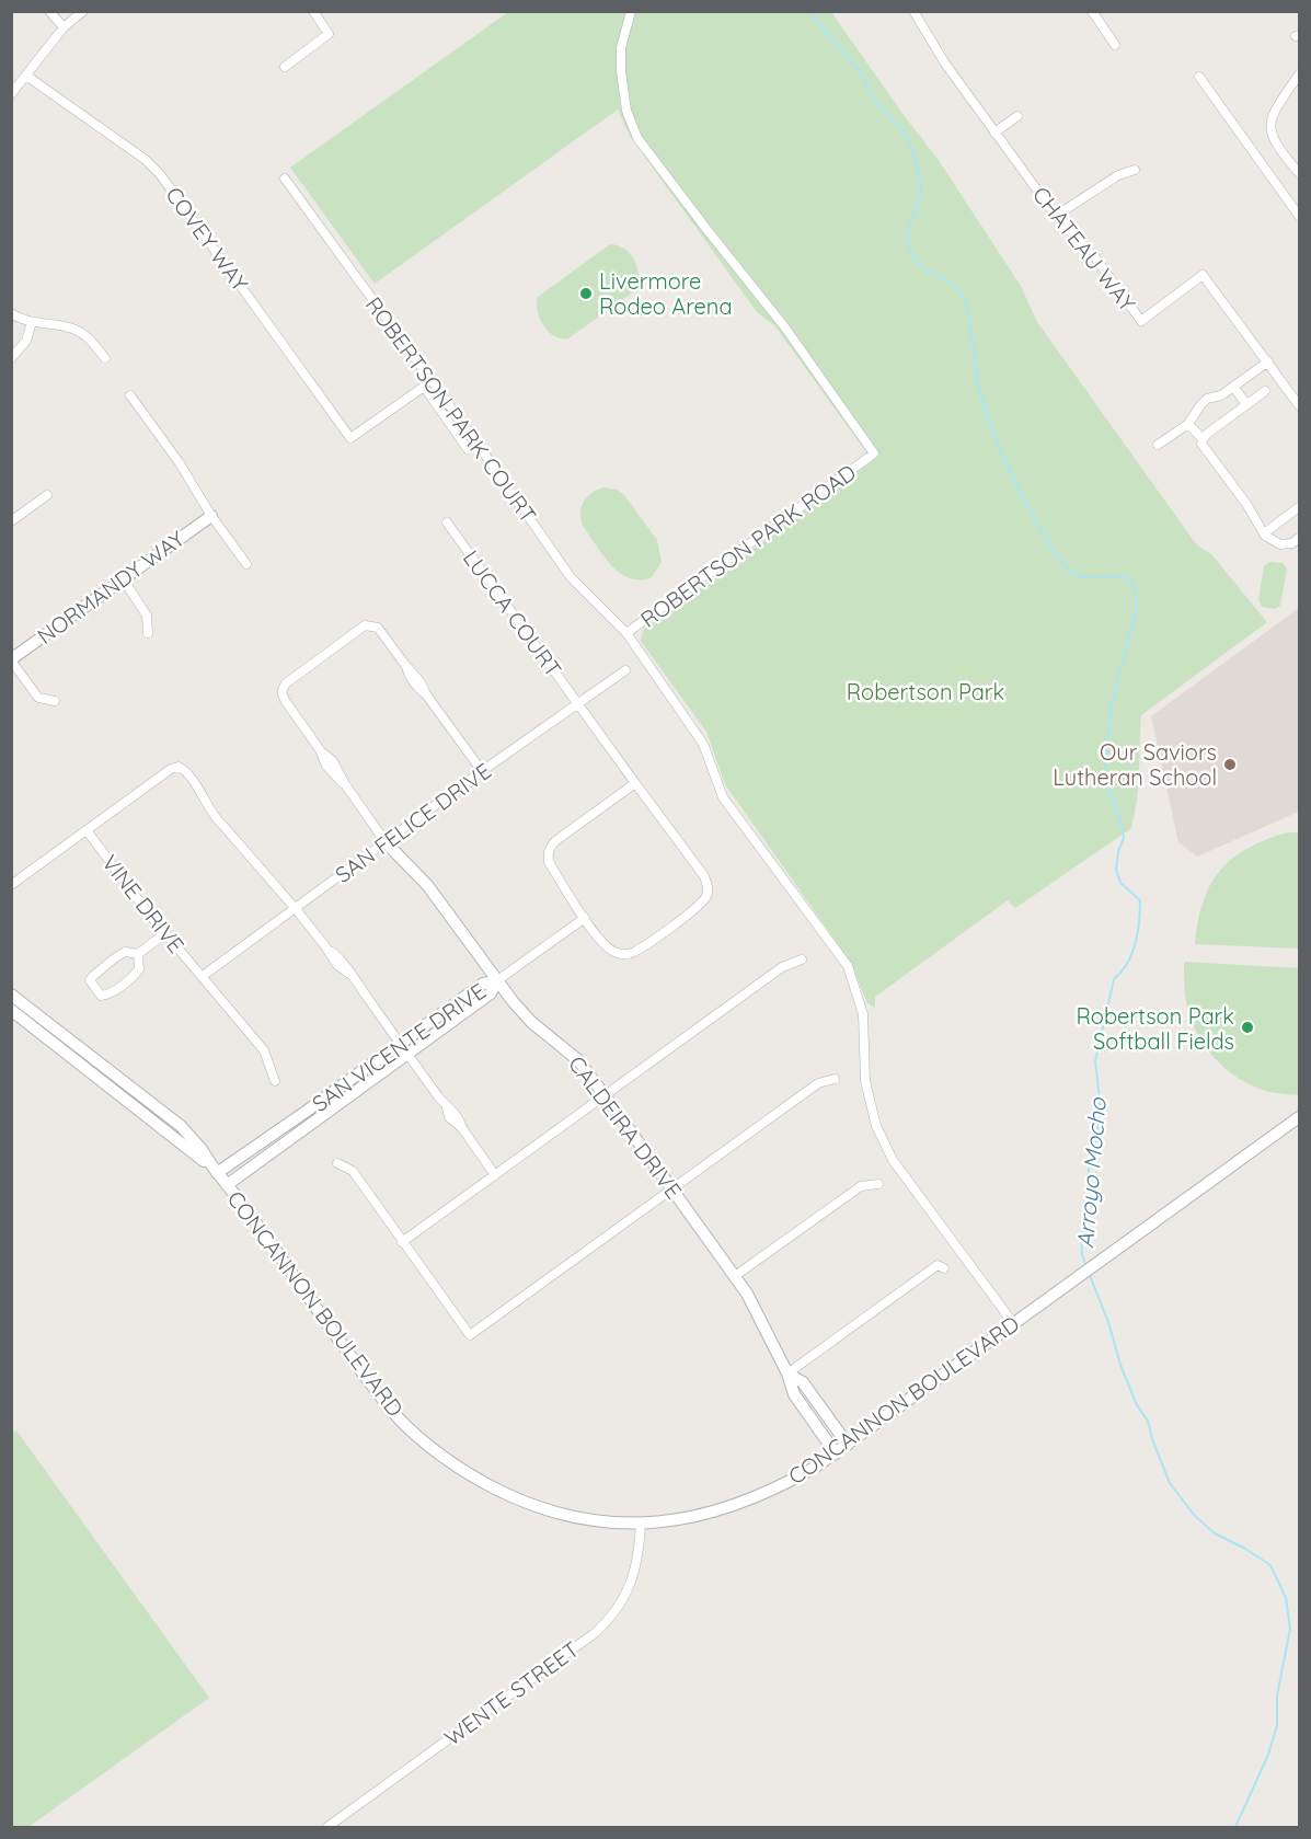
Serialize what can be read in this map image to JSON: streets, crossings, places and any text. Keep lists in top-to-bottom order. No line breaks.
{"streets":{"main road":["NORMANDY WAY","SAN VICENTE DRIVE","CALDEIRA DRIVE","CONCANNON BOULEVARD"],"street":["COVEY WAY","CHATEAU WAY","ROBERTSON PARK COURT","ROBERTSON PARK ROAD","LUCCA COURT","SAN FELICE DRIVE","VINE DRIVE","WENTE STREET"]},"crossings":[["ROBERTSON PARK COURT","ROBERTSON PARK ROAD"],["ROBERTSON PARK ROAD","CONCANNON BOULEVARD"],["LUCCA COURT","SAN FELICE DRIVE"],["SAN FELICE DRIVE","VINE DRIVE"],["SAN FELICE DRIVE","CALDEIRA DRIVE"],["SAN VICENTE DRIVE","CALDEIRA DRIVE"],["SAN VICENTE DRIVE","CONCANNON BOULEVARD"],["CALDEIRA DRIVE","CONCANNON BOULEVARD"],["CONCANNON BOULEVARD","WENTE STREET"]],"water":["Arroyo Mocho"],"parks":["Robertson Park"],"places":["Livermore Rodeo Arena","Our Saviors Lutheran School","Robertson Park Softball Fields"]}
